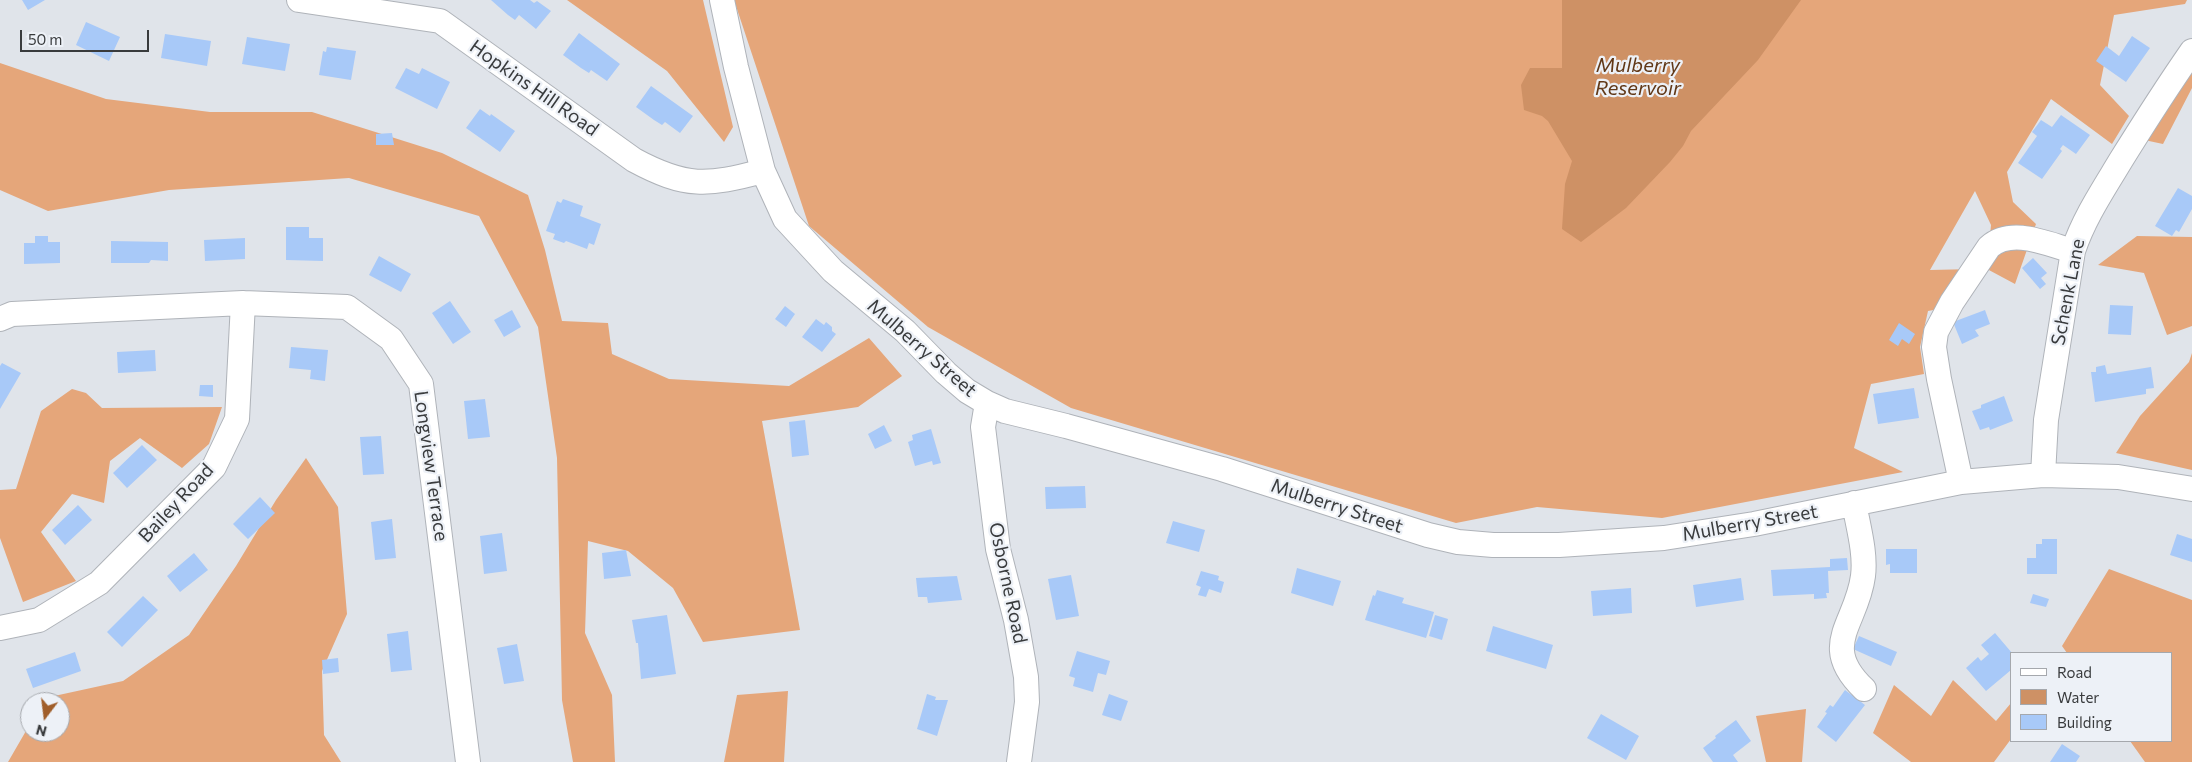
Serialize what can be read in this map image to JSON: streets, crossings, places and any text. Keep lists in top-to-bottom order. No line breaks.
{"streets":{"street":["Hopkins Hill Road","Schenk Lane","Mulberry Street","Longview Terrace","Bailey Road","Osborne Road"]},"crossings":[["Hopkins Hill Road","Mulberry Street"],["Schenk Lane","Mulberry Street"],["Mulberry Street","Osborne Road"],["Longview Terrace","Bailey Road"]],"water":["Mulberry Reservoir"],"legend":["Road","Water","Building"],"scale_bar":"50 m","north":"bottom"}
